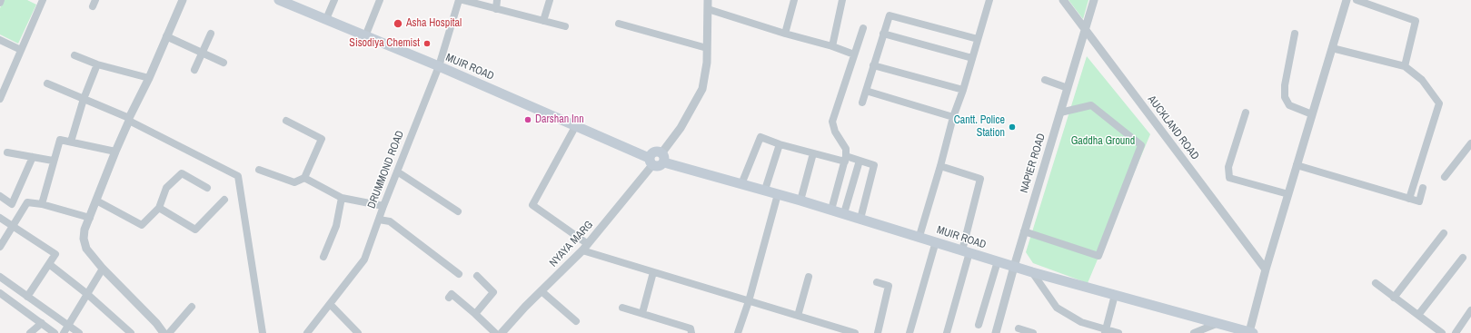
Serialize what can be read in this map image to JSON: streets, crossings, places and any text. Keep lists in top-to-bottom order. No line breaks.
{"streets":{"main road":["MUIR ROAD"],"street":["AUCKLAND ROAD","NAPIER ROAD","DRUMMOND ROAD","NYAYA MARG"]},"crossings":[["MUIR ROAD","NAPIER ROAD"],["MUIR ROAD","DRUMMOND ROAD"],["MUIR ROAD","NYAYA MARG"],["AUCKLAND ROAD","NAPIER ROAD"]],"parks":["Gaddha Ground"],"places":["Asha Hospital","Sisodiya Chemist","Darshan Inn","Cantt. Police Station"]}
